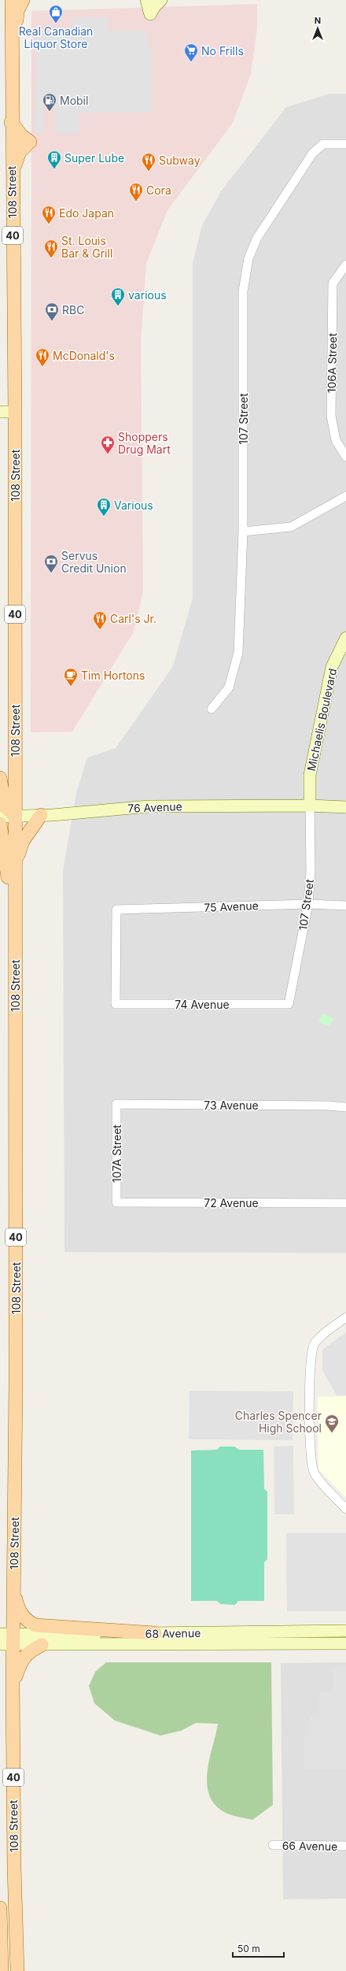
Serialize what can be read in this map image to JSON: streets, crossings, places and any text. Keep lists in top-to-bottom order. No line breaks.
{"streets":{"main road":["108 Street","40","Michaelis Boulevard","76 Avenue","68 Avenue"],"street":["106A Street","107 Street","75 Avenue","74 Avenue","73 Avenue","107A Street","72 Avenue","66 Avenue"]},"crossings":[["108 Street","76 Avenue"],["108 Street","68 Avenue"],["107 Street","Michaelis Boulevard"],["107 Street","76 Avenue"],["107 Street","75 Avenue"],["107 Street","74 Avenue"],["Michaelis Boulevard","76 Avenue"],["75 Avenue","74 Avenue"],["73 Avenue","107A Street"],["107A Street","72 Avenue"]],"places":{"shop":["Real Canadian Liquor Store"],"supermarket":["No Frills"],"fuel station":["Mobil"],"building":["Super Lube","various","Various"],"restaurant":["Subway","Cora","Edo Japan","St. Louis Bar & Grill","McDonald's","Carl's Jr."],"bank":["RBC","Servus Credit Union"],"pharmacy":["Shoppers Drug Mart"],"cafe":["Tim Hortons"],"school or university":["Charles Spencer High School"]},"scale_bar":"50 m","north":"top"}
